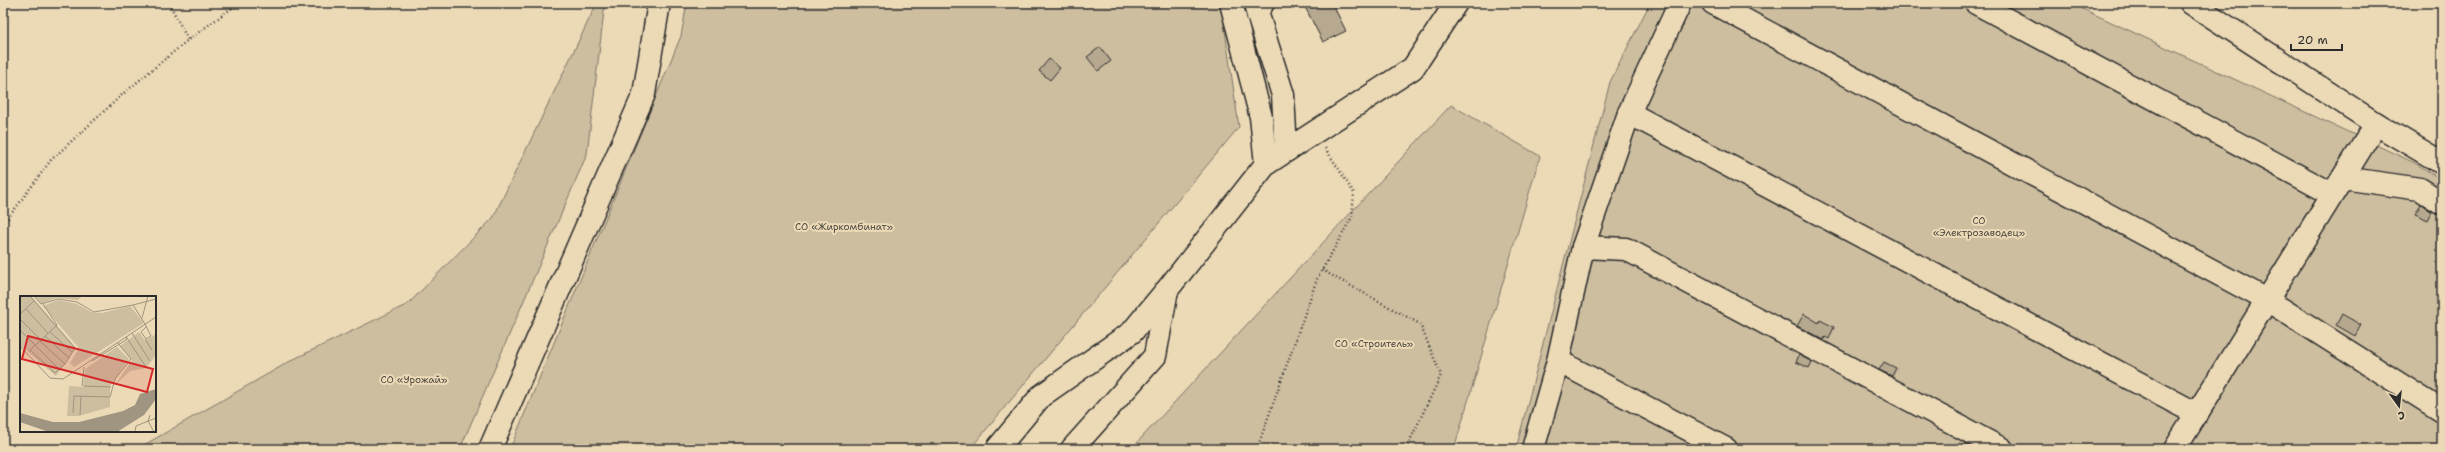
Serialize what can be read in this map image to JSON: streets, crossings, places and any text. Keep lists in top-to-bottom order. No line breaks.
{"parks":["СО «Электрозаводец»","СО «Жиркомбинат»","СО «Строитель»","СО «Урожай»"],"scale_bar":"20 m","north":"bottom"}
